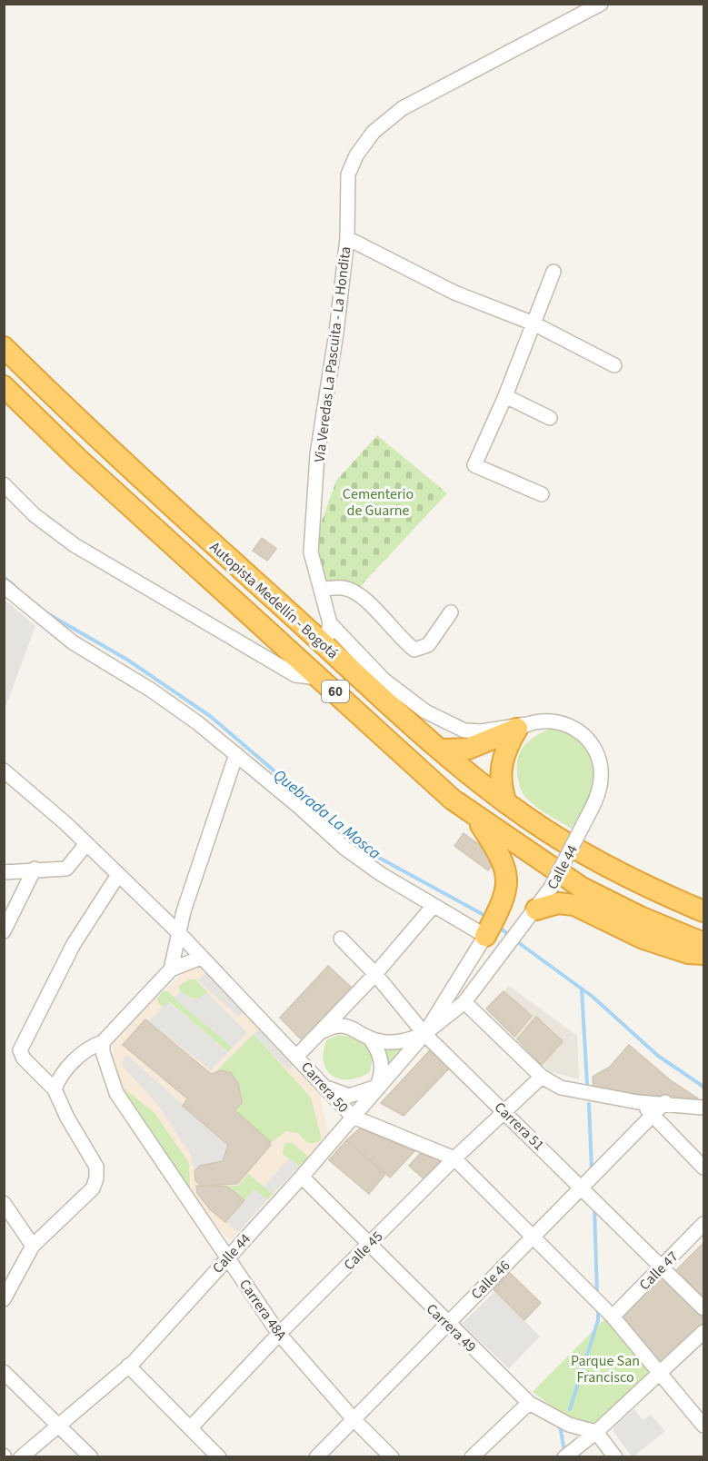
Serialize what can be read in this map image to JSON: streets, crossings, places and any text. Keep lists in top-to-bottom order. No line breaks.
{"streets":{"highway":["Autopista Medellín - Bogotá","60"],"street":["Via Veredas La Pascuita - La Hondita","Calle 44","Carrera 50","Carrera 51","Calle 45","Calle 47","Calle 46","Carrera 48A","Carrera 49"]},"crossings":[["Via Veredas La Pascuita - La Hondita","Autopista Medellín - Bogotá"],["Via Veredas La Pascuita - La Hondita","Calle 44"],["Calle 44","Carrera 50"],["Calle 44","Carrera 51"],["Calle 44","Carrera 48A"],["Calle 44","Carrera 49"],["Carrera 50","Calle 45"],["Carrera 50","Calle 47"],["Carrera 50","Calle 46"],["Carrera 51","Calle 45"],["Carrera 51","Calle 47"],["Carrera 51","Calle 46"],["Calle 45","Carrera 48A"],["Calle 45","Carrera 49"],["Calle 46","Carrera 48A"],["Calle 46","Carrera 49"]],"water":["Quebrada La Mosca"],"parks":["Cementerio de Guarne","Parque San Francisco"]}
